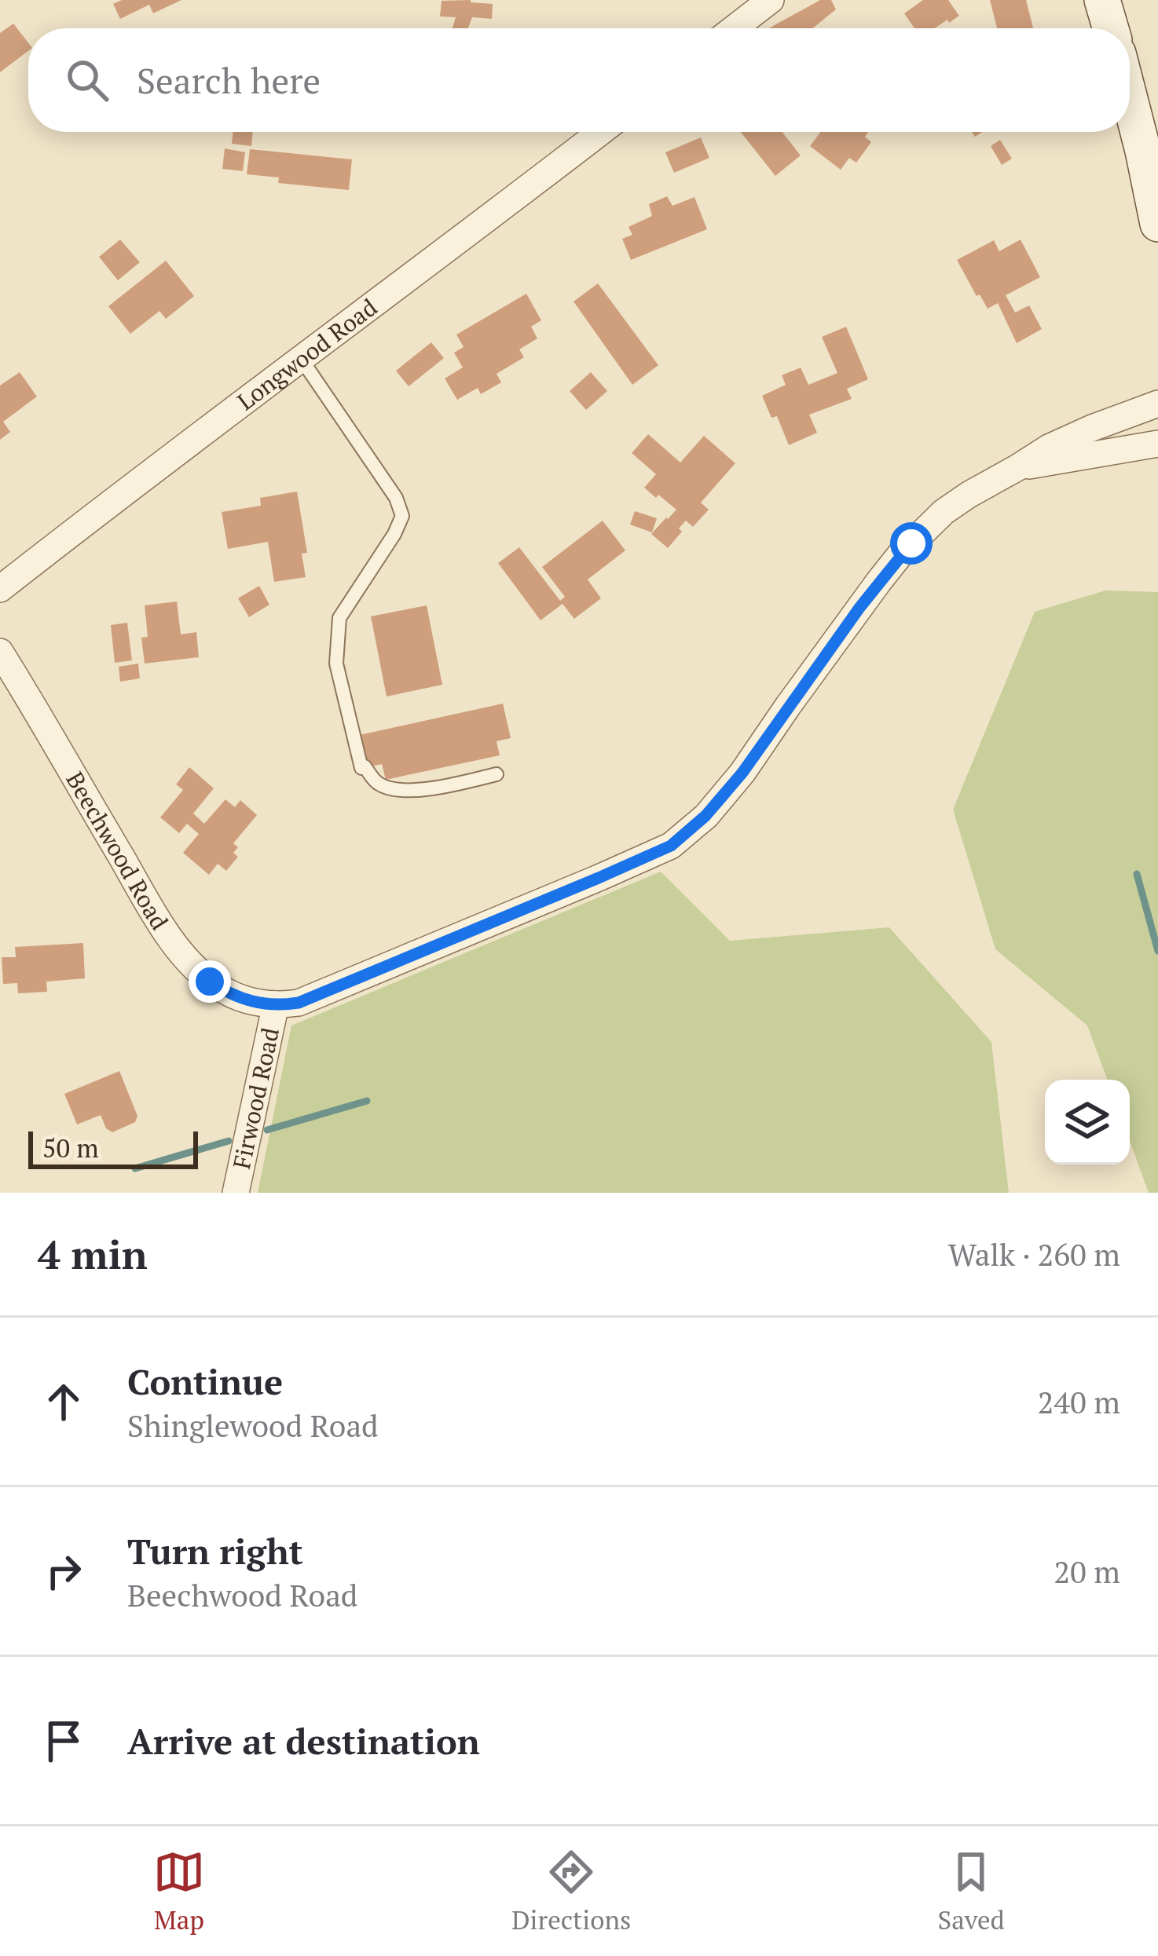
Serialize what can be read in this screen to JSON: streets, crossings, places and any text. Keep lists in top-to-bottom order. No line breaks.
{"streets":{"street":["Longwood Road","Beechwood Road","Firwood Road"]},"crossings":[["Beechwood Road","Firwood Road"]],"scale_bar":"50 m","page":{"search":"Search here","scale":"50 m","heading":["4 min","Walk · 260 m"],"list":[["Continue","Shinglewood Road","240 m"],["Turn right","Beechwood Road","20 m"],"Arrive at destination"],"nav":["Map","Directions","Saved"]}}
